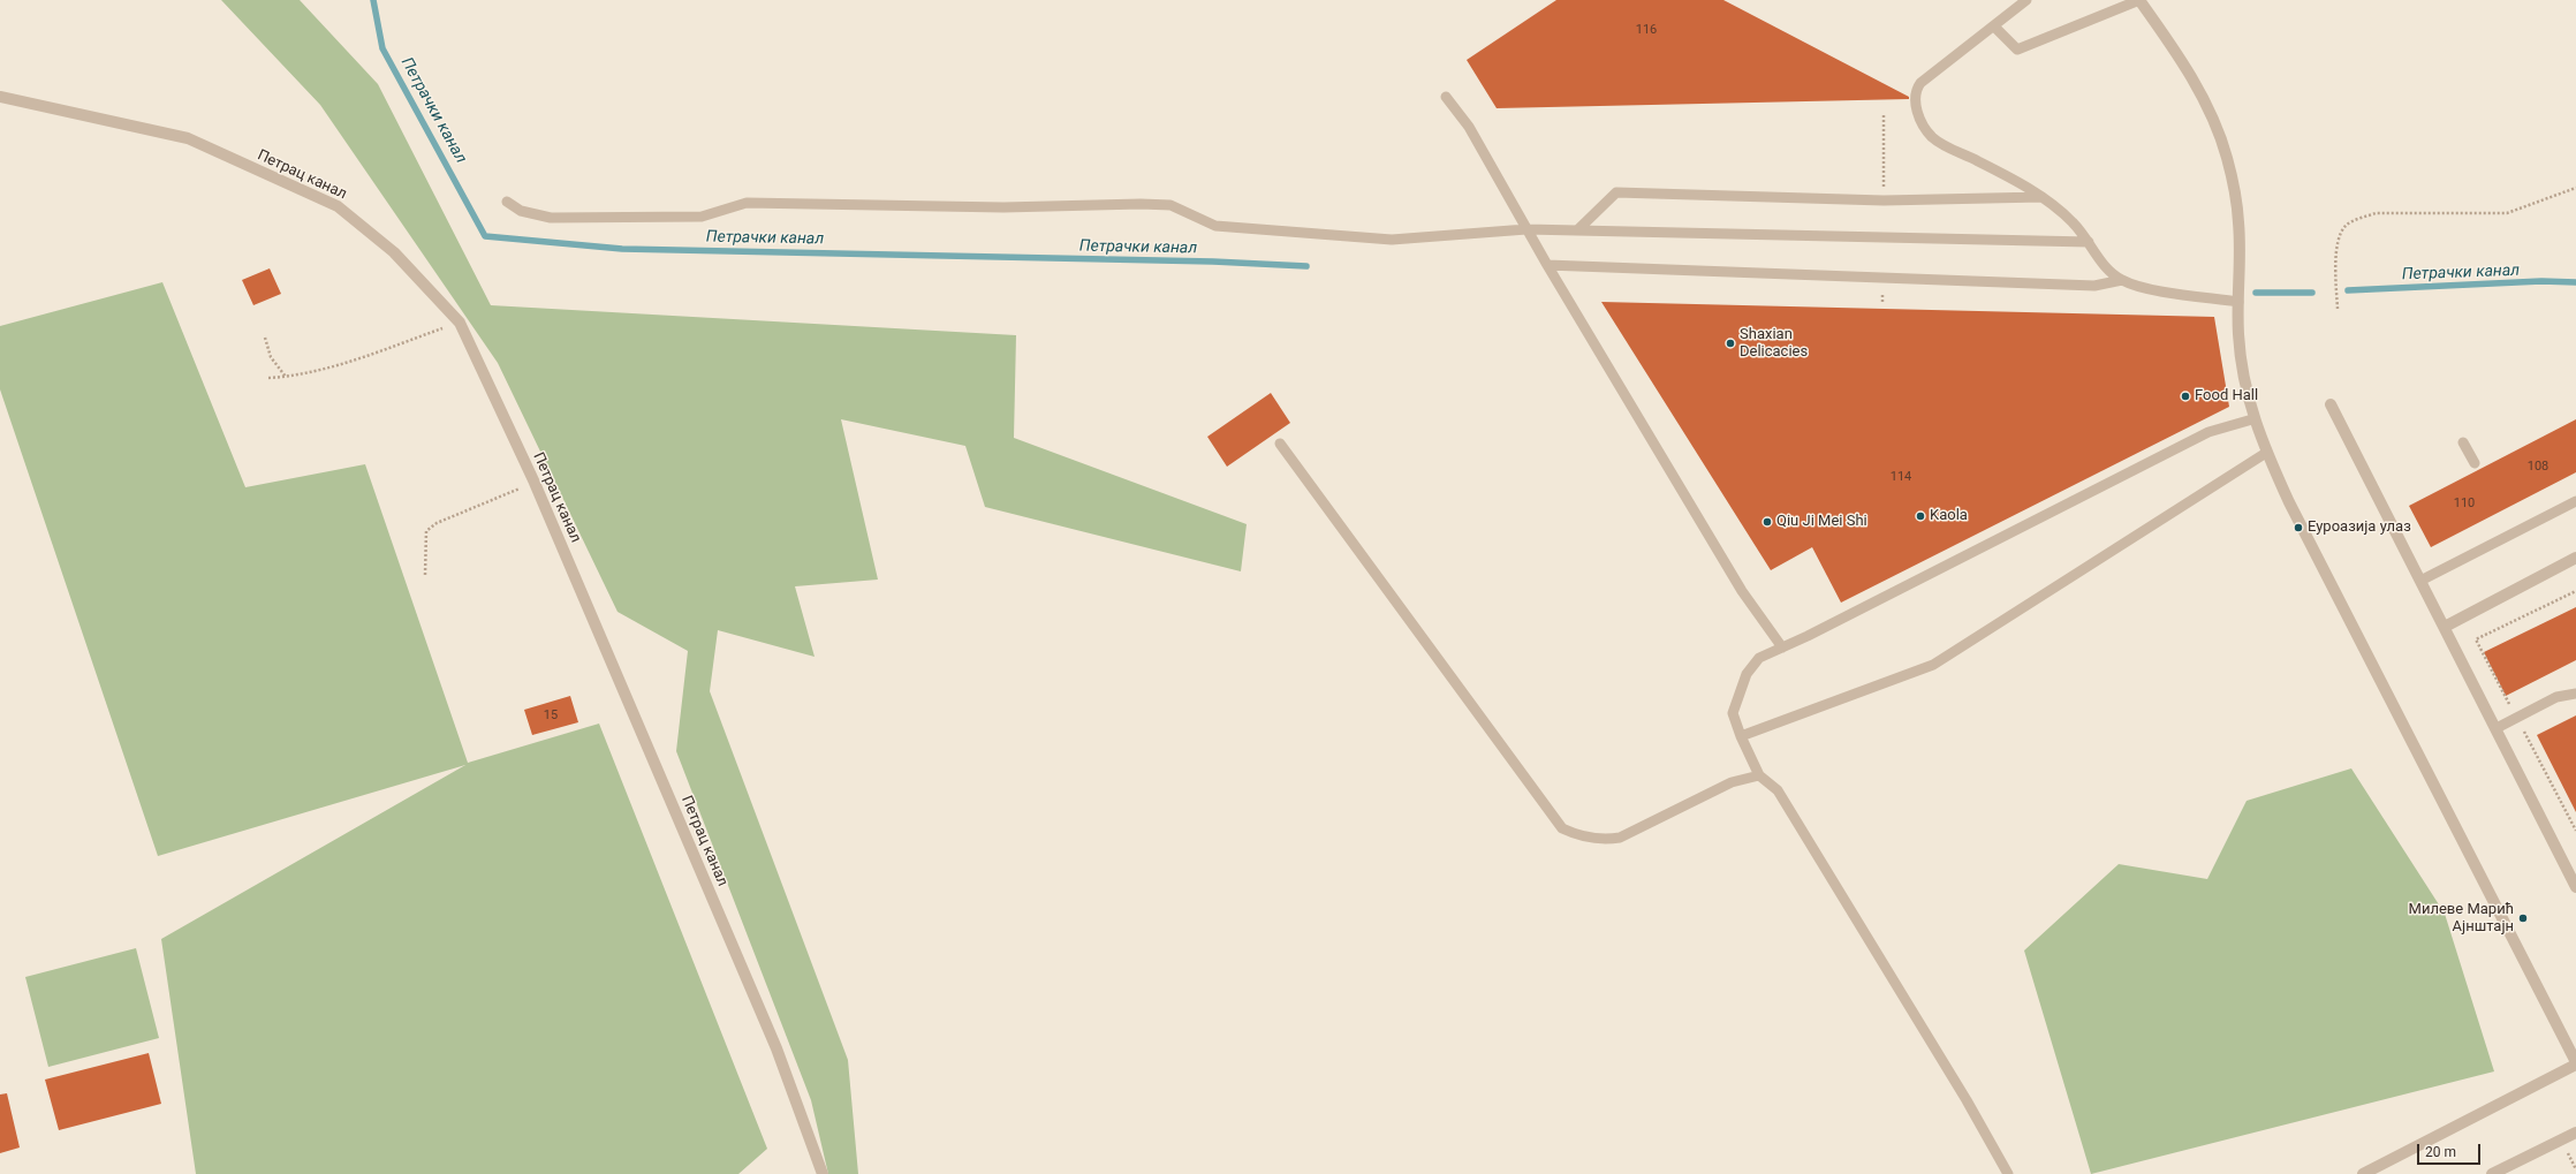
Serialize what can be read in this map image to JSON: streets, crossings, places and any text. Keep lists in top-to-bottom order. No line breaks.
{"streets":{"street":["Петрац канал"]},"water":["Петрачки канал"],"places":["Shaxian Delicacies","Food Hall","Kaola","Qiu Ji Mei Shi","Еуроазија улаз","Милеве Марић Ајнштајн"],"house_numbers":["116","108","114","110","15"],"scale_bar":"20 m"}
